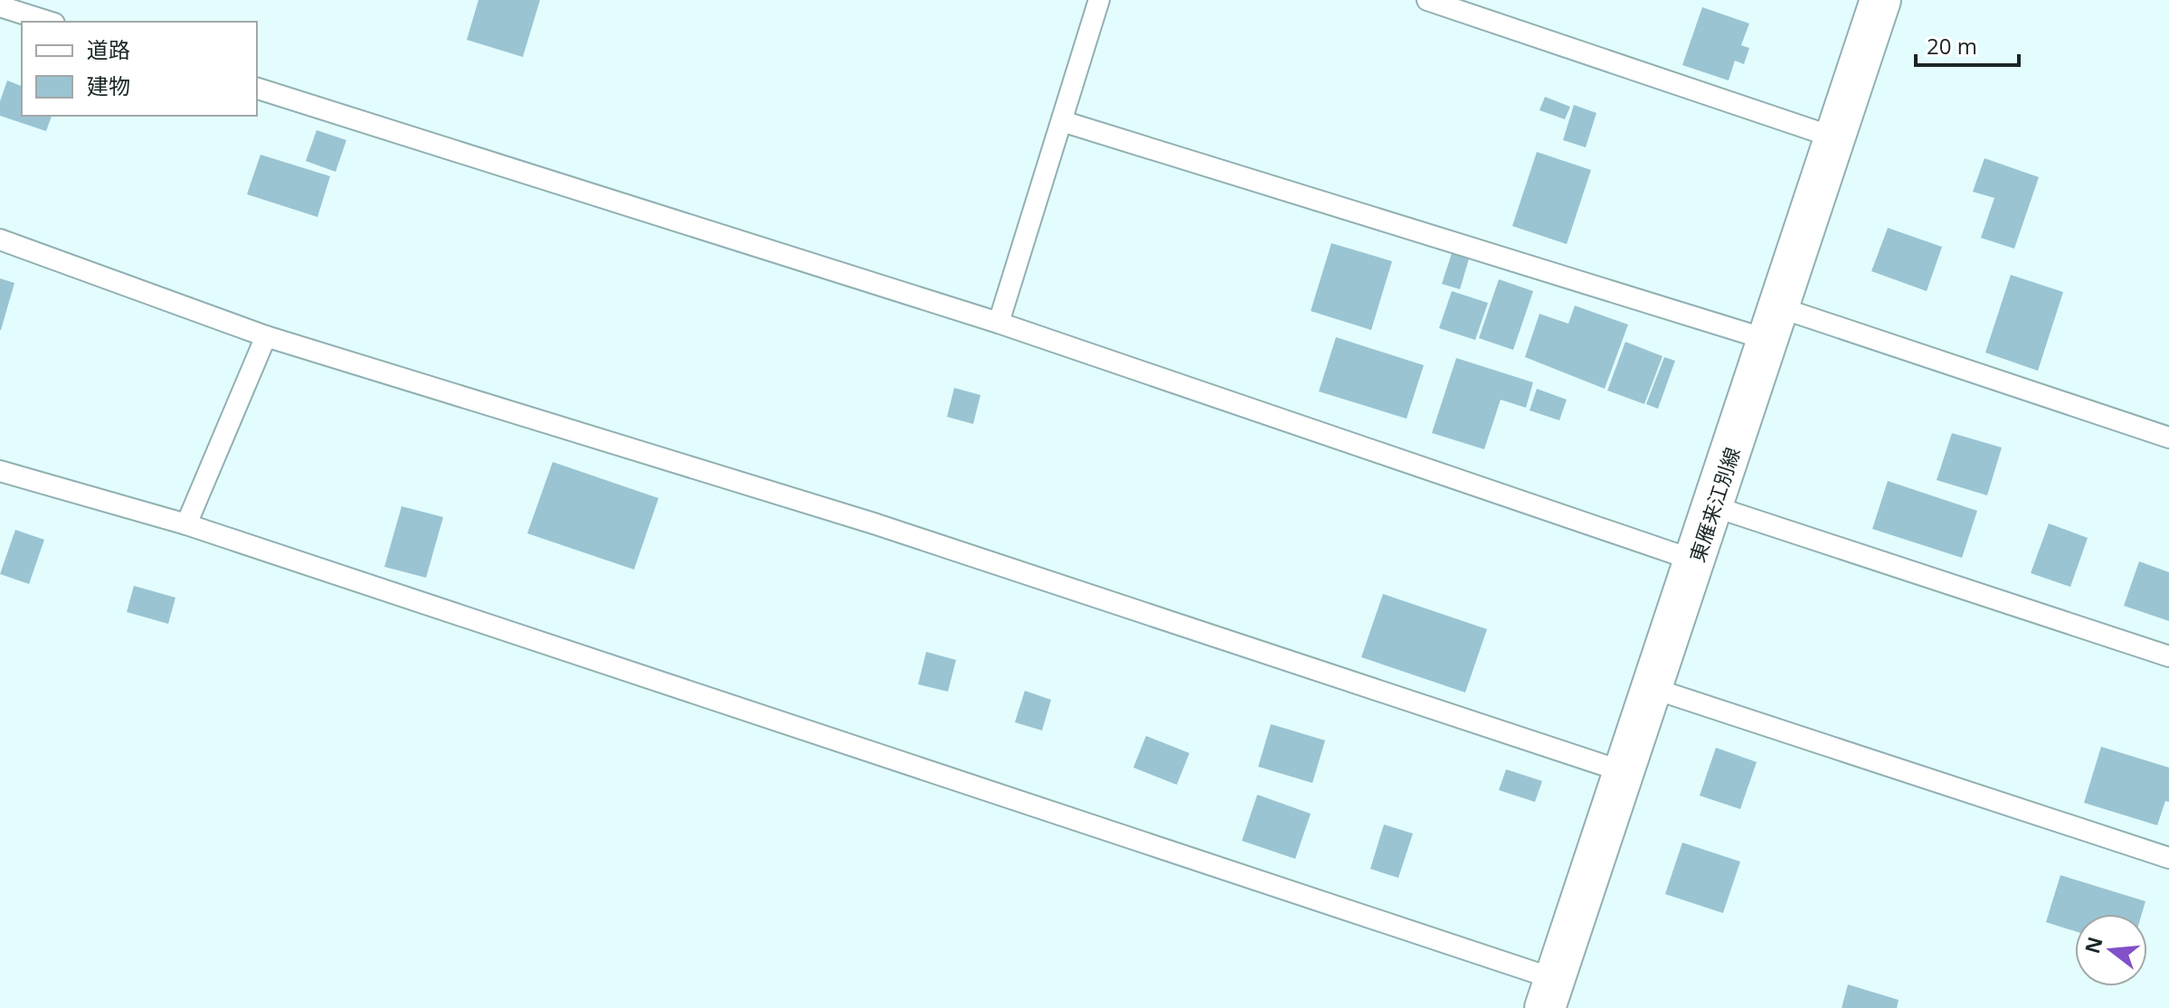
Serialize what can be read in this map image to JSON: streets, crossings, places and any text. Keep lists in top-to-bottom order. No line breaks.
{"streets":{"main road":["東雁来江別線"]},"legend":["道路","建物"],"scale_bar":"20 m","north":"left"}
